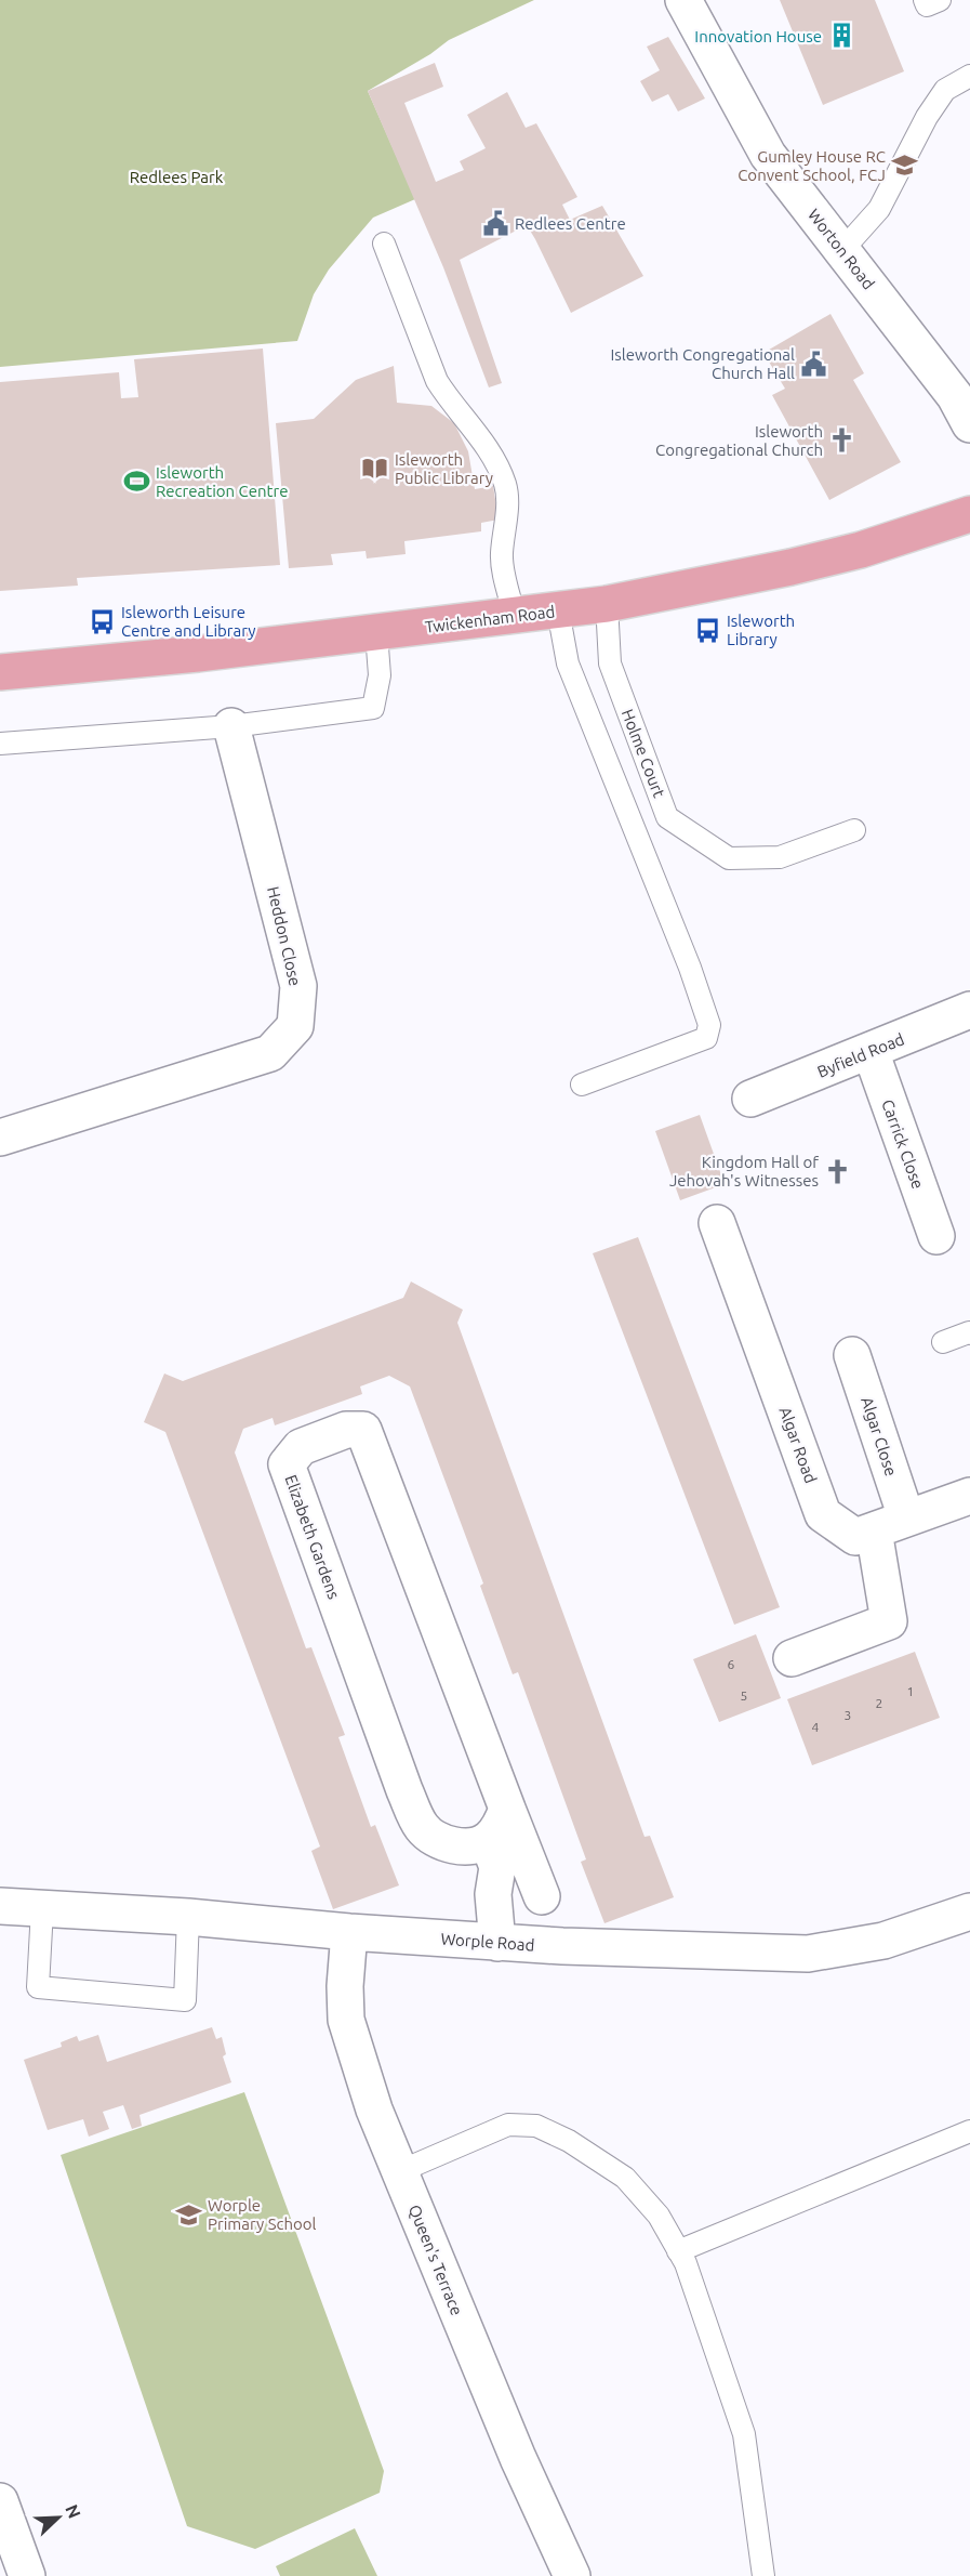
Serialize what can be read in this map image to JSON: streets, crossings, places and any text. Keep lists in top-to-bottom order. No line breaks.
{"streets":{"main road":["Twickenham Road"],"street":["Worton Road","Heddon Close","Byfield Road","Carrick Close","Algar Close","Algar Road","Elizabeth Gardens","Worple Road","Queen's Terrace"],"lane":["Holme Court"]},"crossings":[["Twickenham Road","Holme Court"],["Byfield Road","Carrick Close"],["Algar Close","Algar Road"],["Worple Road","Queen's Terrace"]],"parks":["Redlees Park"],"places":{"building":["Innovation House"],"school or university":["Gumley House RC Convent School, FCJ","Worple Primary School"],"public building":["Redlees Centre","Isleworth Congregational Church Hall"],"church":["Isleworth Congregational Church","Kingdom Hall of Jehovah's Witnesses"],"library":["Isleworth Public Library"],"sports":["Isleworth Recreation Centre"],"bus stop":["Isleworth Leisure Centre and Library","Isleworth Library"]},"house_numbers":["6","1","5","2","3","4"],"north":"top right"}
